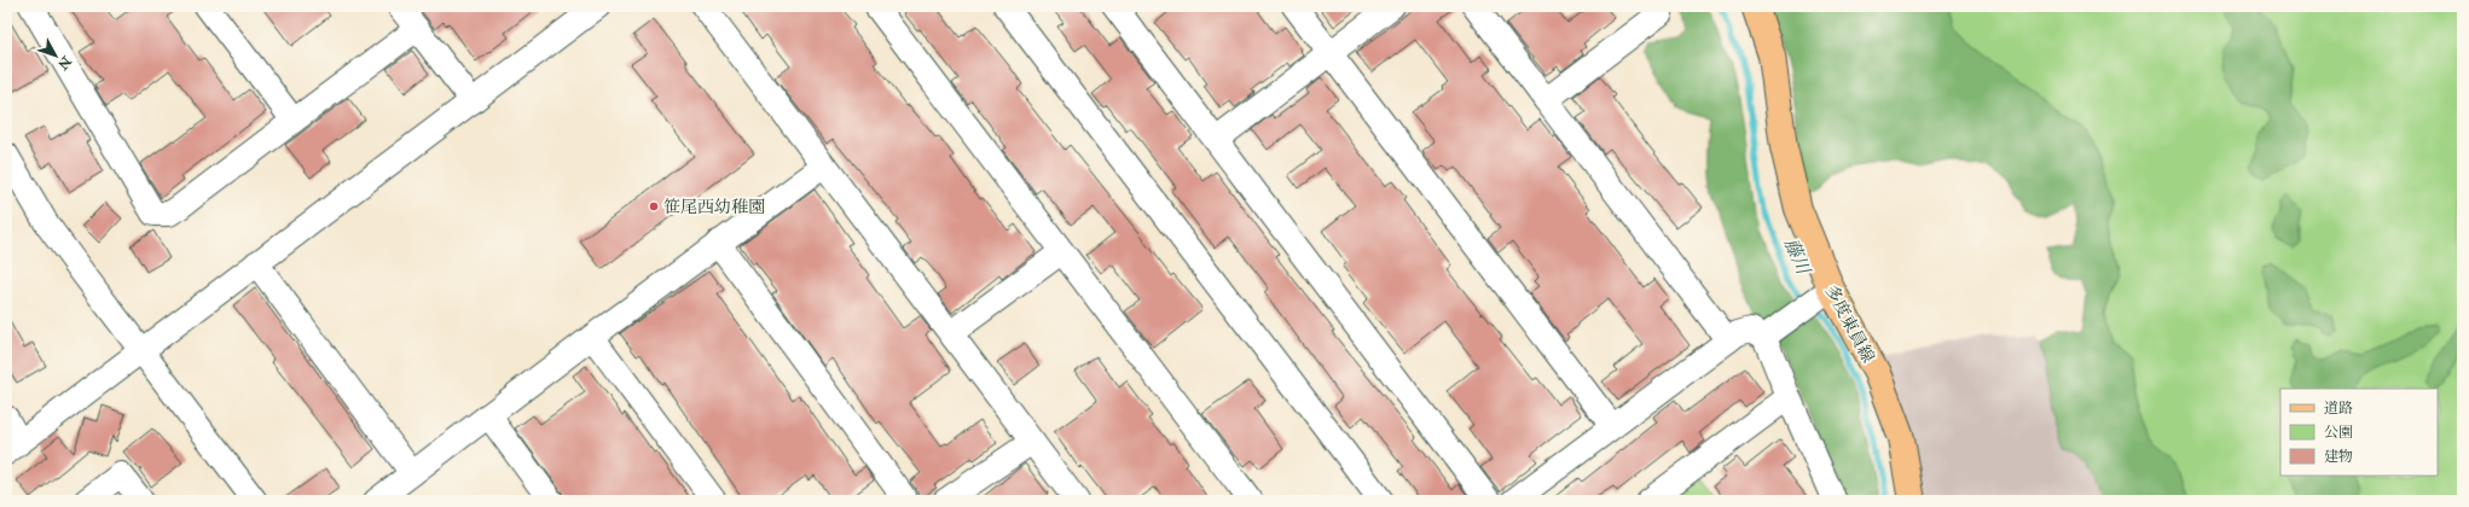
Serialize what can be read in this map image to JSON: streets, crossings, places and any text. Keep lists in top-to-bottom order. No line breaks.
{"streets":{"main road":["多度東員線"]},"water":["藤川"],"places":["笹尾西幼稚園"],"legend":["道路","公園","建物"],"north":"bottom right"}
